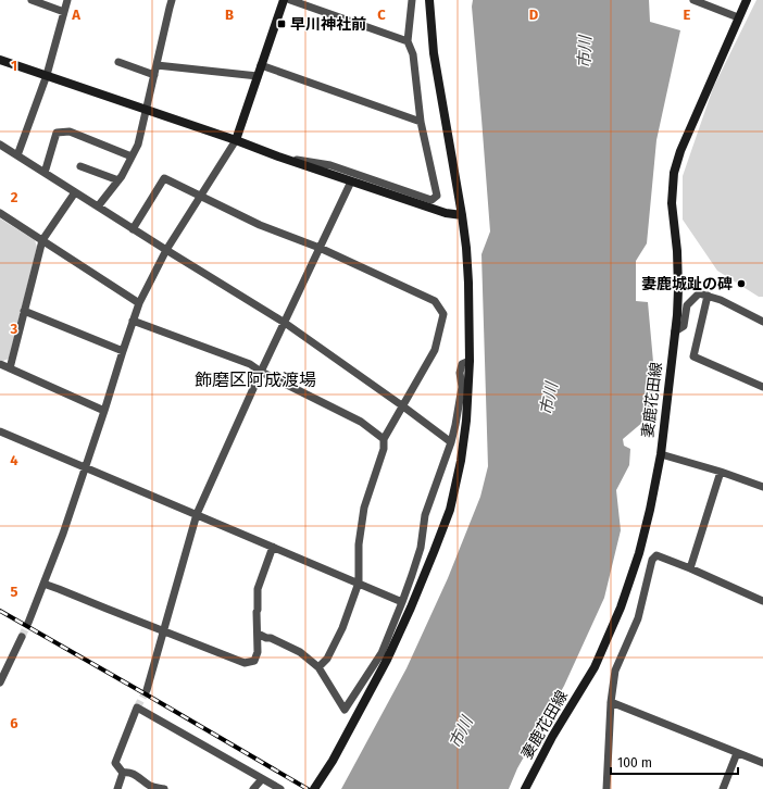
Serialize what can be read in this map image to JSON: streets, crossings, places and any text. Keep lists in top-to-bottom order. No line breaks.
{"streets":{"street":["妻鹿花田線"]},"districts":["飾磨区阿成渡場"],"water":["市川"],"places":{"transit":["早川神社前"],"other":["妻鹿城趾の碑"]},"scale_bar":"100 m","grid":{"columns":["A","B","C","D","E"],"rows":["1","2","3","4","5","6"]}}
